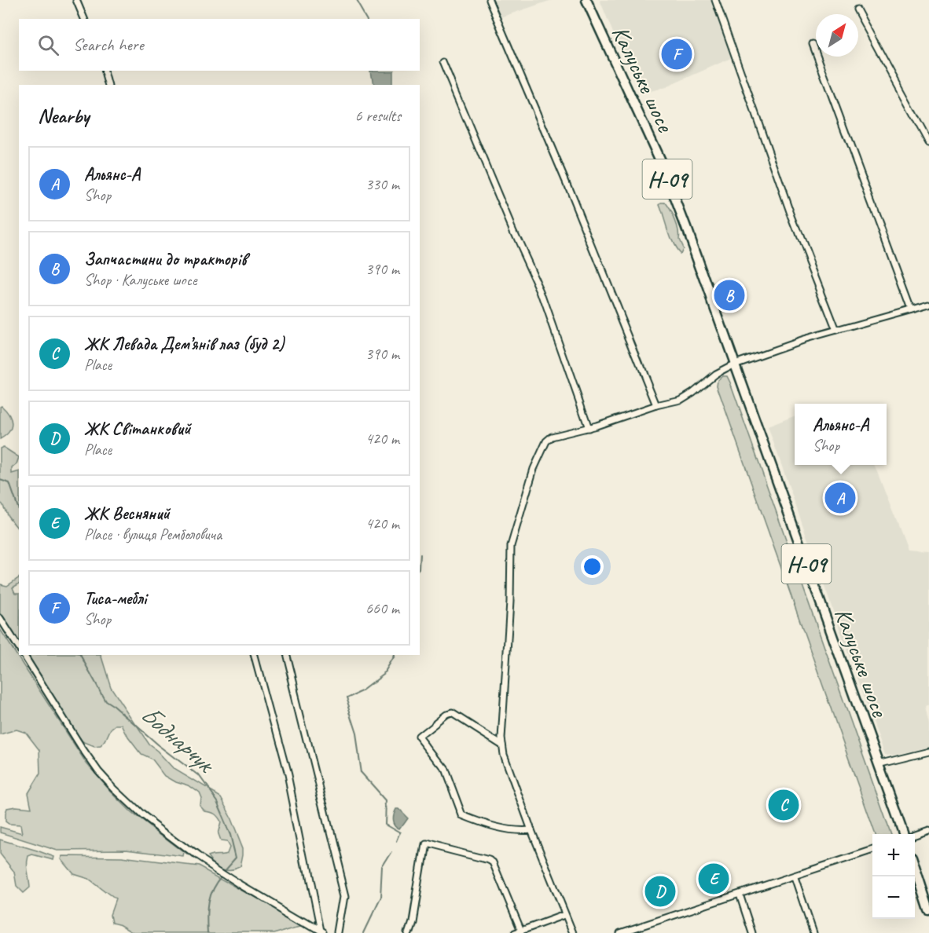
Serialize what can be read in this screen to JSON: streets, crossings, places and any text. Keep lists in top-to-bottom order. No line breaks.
{"streets":{"main road":["Калуське шосе","Н-09"]},"water":["Боднарчук"],"north":"top right","page":{"search":"Search here","pins":["F","B","A","C","E","D"],"heading":["Nearby","6 results"],"list":[{"mark":"A","name":"Альянс-А","note":"Shop","value":"330 m"},{"mark":"B","name":"Запчастини до тракторів","note":"Shop · Калуське шосе","value":"390 m"},{"mark":"C","name":"ЖК Левада Дем’янів лаз (буд 2)","note":"Place","value":"390 m"},{"mark":"D","name":"ЖК Світанковий","note":"Place","value":"420 m"},{"mark":"E","name":"ЖК Весняний","note":"Place · вулиця Ремболовича","value":"420 m"},{"mark":"F","name":"Тиса-меблі","note":"Shop","value":"660 m"}],"popup":["Альянс-А","Shop"],"map_buttons":["+","−"]}}
